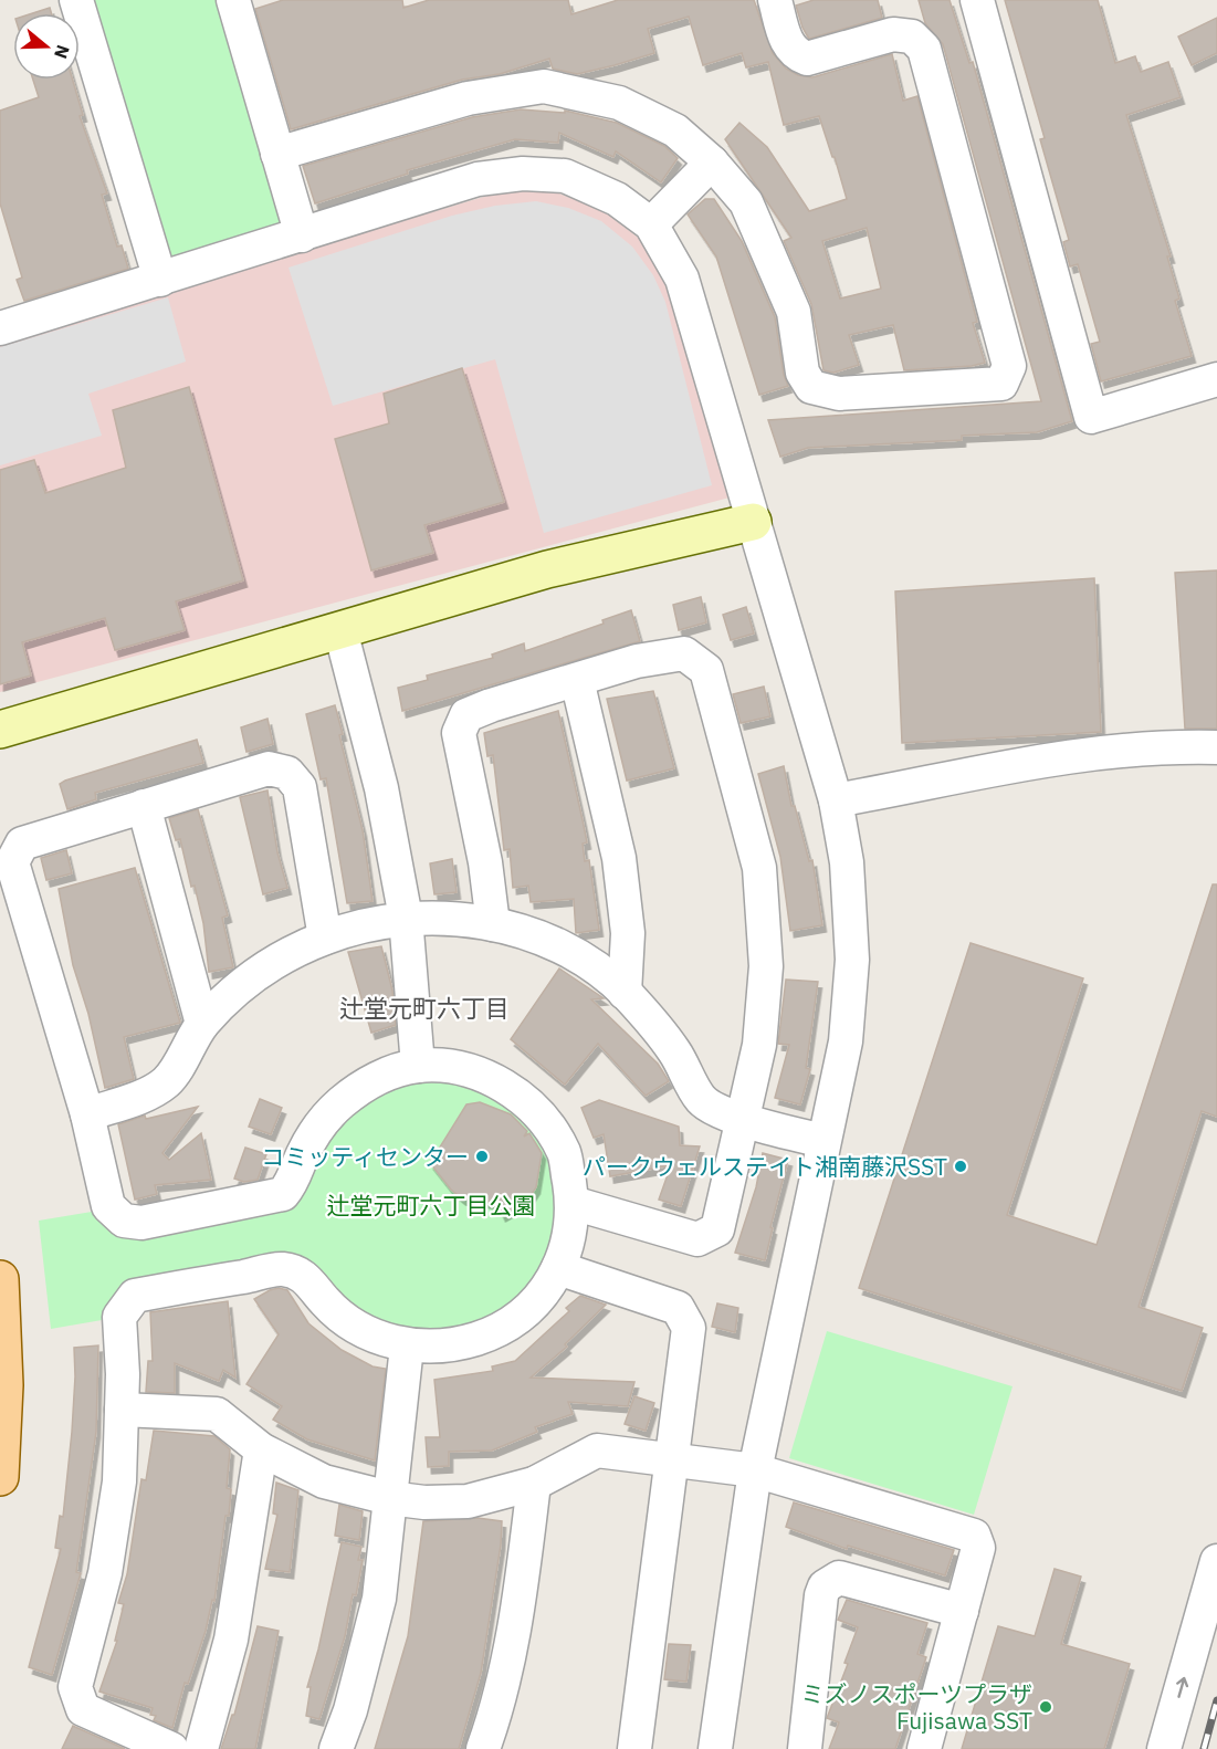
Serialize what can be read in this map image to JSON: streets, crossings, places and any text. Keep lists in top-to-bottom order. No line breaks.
{"districts":["辻堂元町六丁目"],"parks":["辻堂元町六丁目公園"],"places":["コミッティセンター","パークウェルステイト湘南藤沢SST","ミズノスポーツプラザ Fujisawa SST"],"north":"right"}
